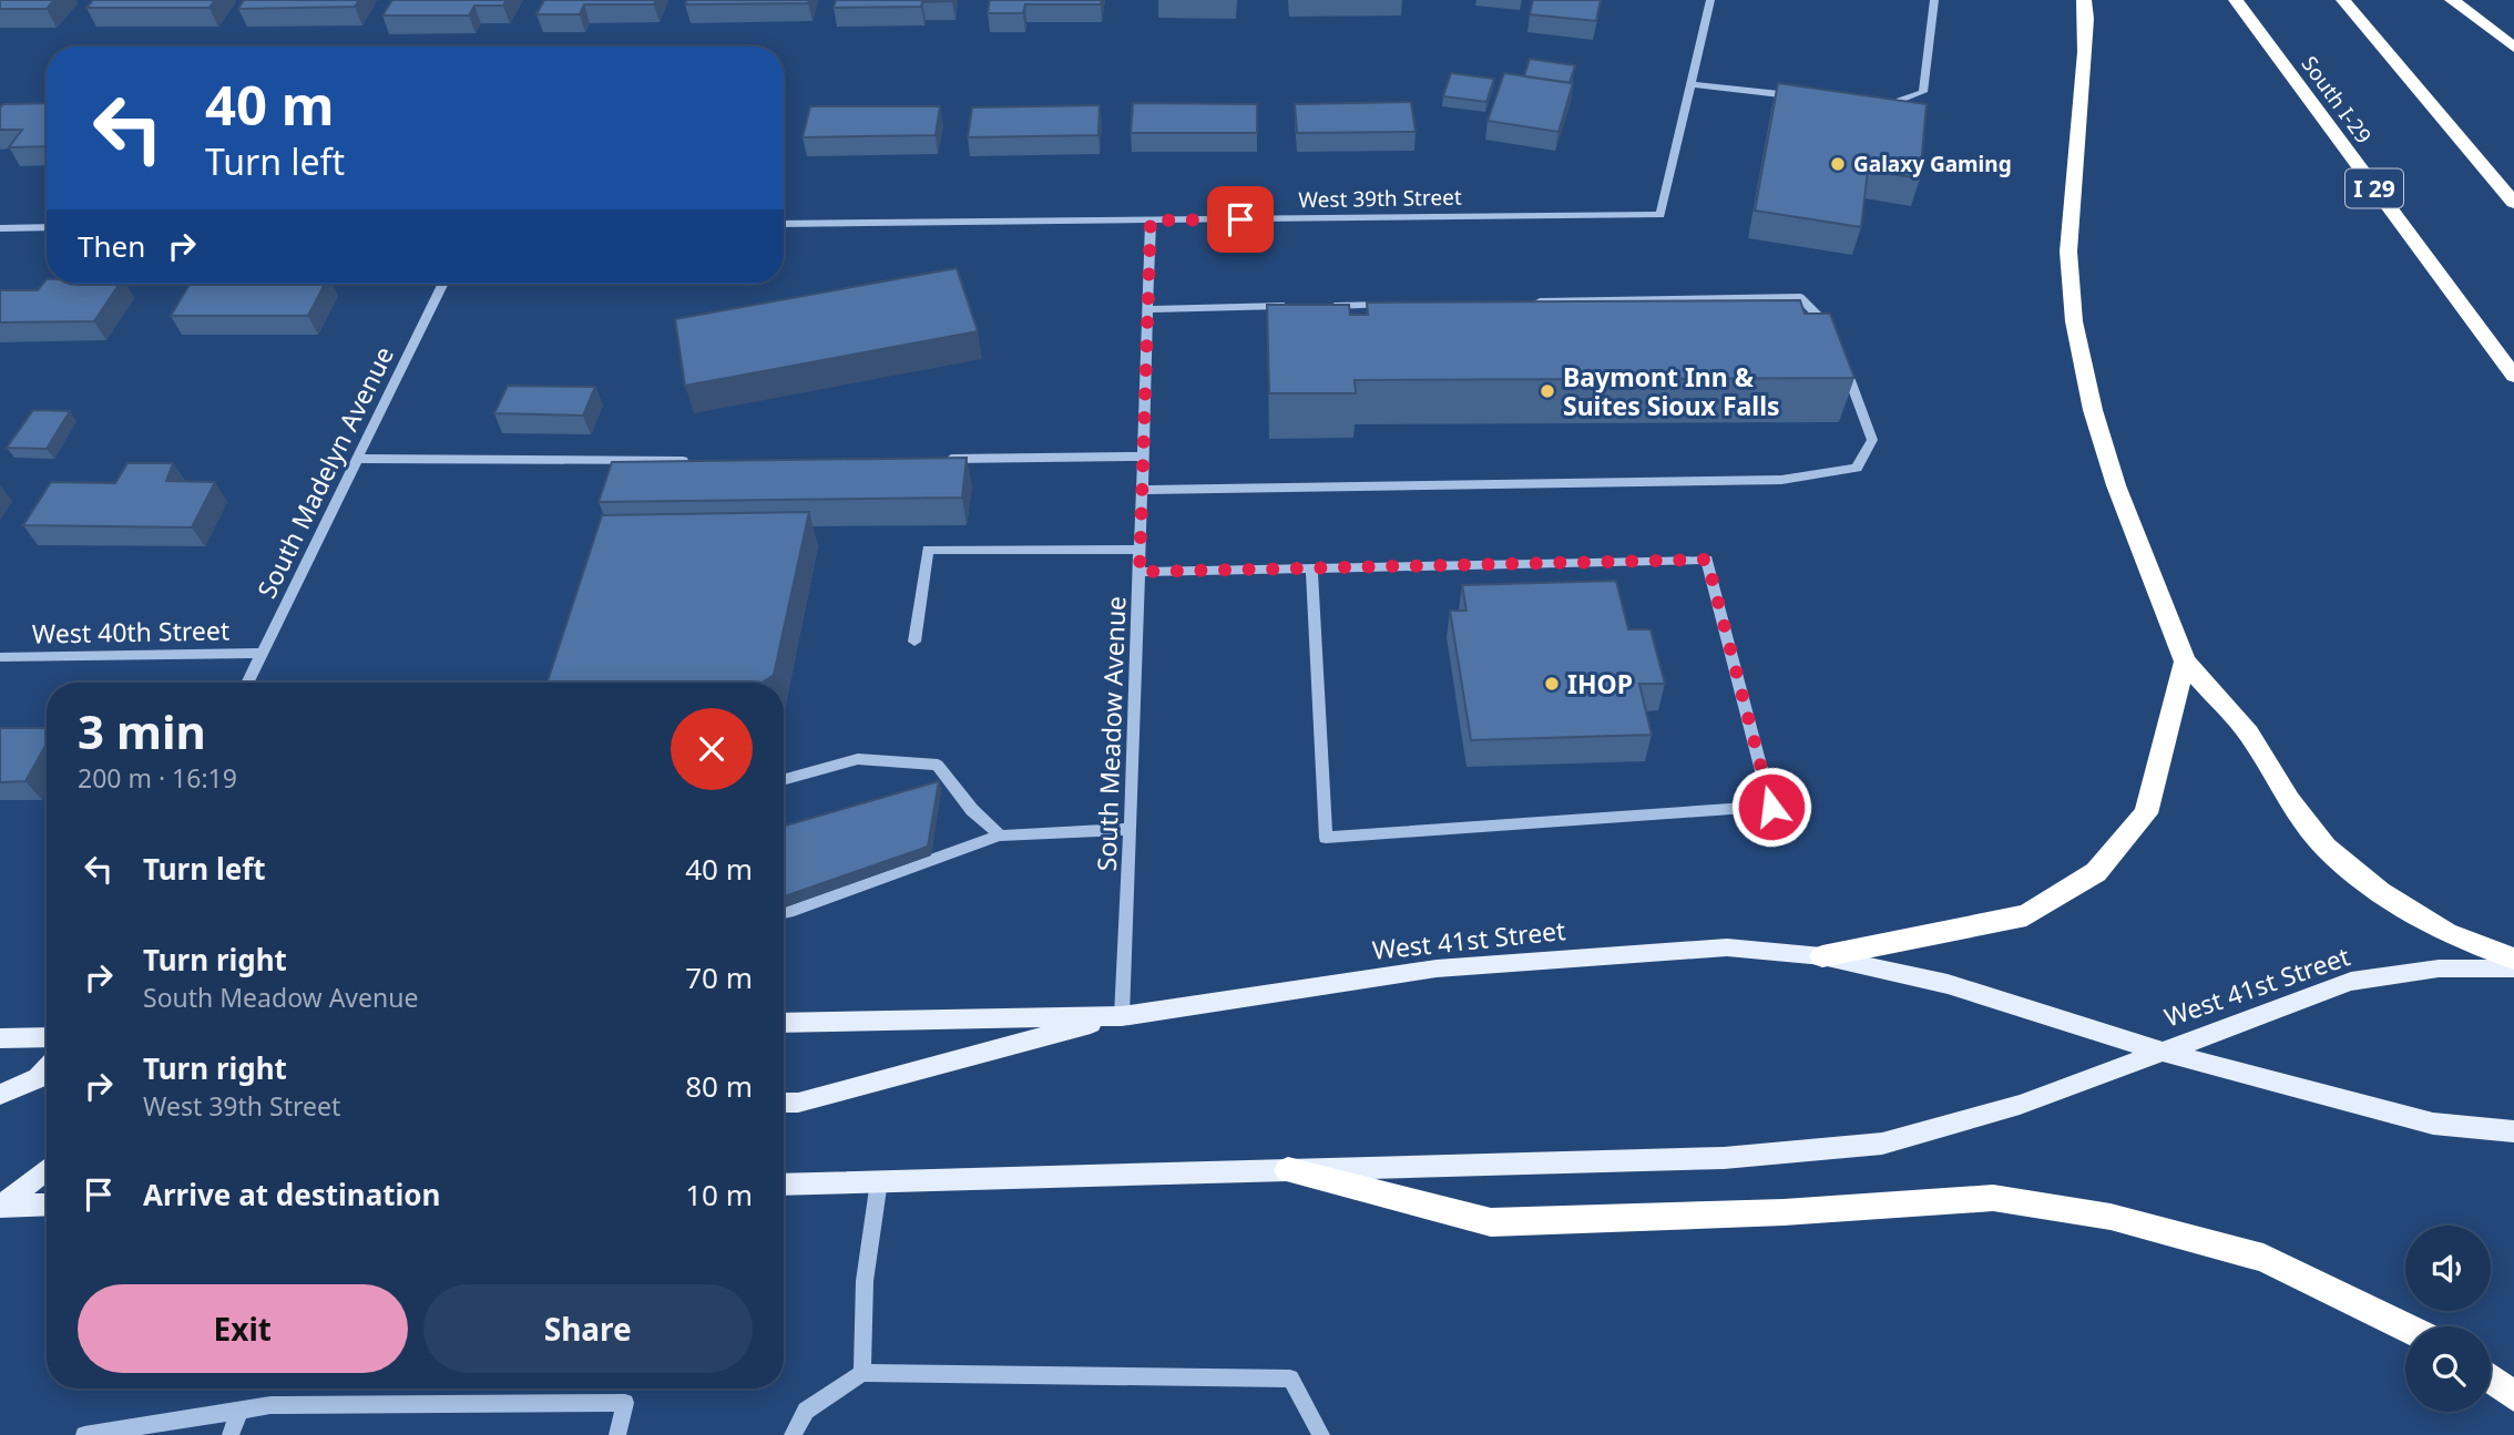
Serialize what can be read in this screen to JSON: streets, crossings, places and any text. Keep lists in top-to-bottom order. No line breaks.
{"streets":{"highway":["South I-29","I 29"],"main road":["West 41st Street"],"street":["West 39th Street","South Madelyn Avenue","West 40th Street","South Meadow Avenue"]},"crossings":[["West 39th Street","South Meadow Avenue"],["South Madelyn Avenue","West 40th Street"],["South Meadow Avenue","West 41st Street"]],"places":["Galaxy Gaming","Baymont Inn & Suites Sioux Falls","IHOP"],"page":{"turn":["40 m","Turn left"],"then":"Then","heading":["3 min","200 m · 16:19"],"list":[{"name":"Turn left","value":"40 m"},{"name":"Turn right","note":"South Meadow Avenue","value":"70 m"},{"name":"Turn right","note":"West 39th Street","value":"80 m"},{"name":"Arrive at destination","value":"10 m"}],"buttons":["Exit","Share"]}}
